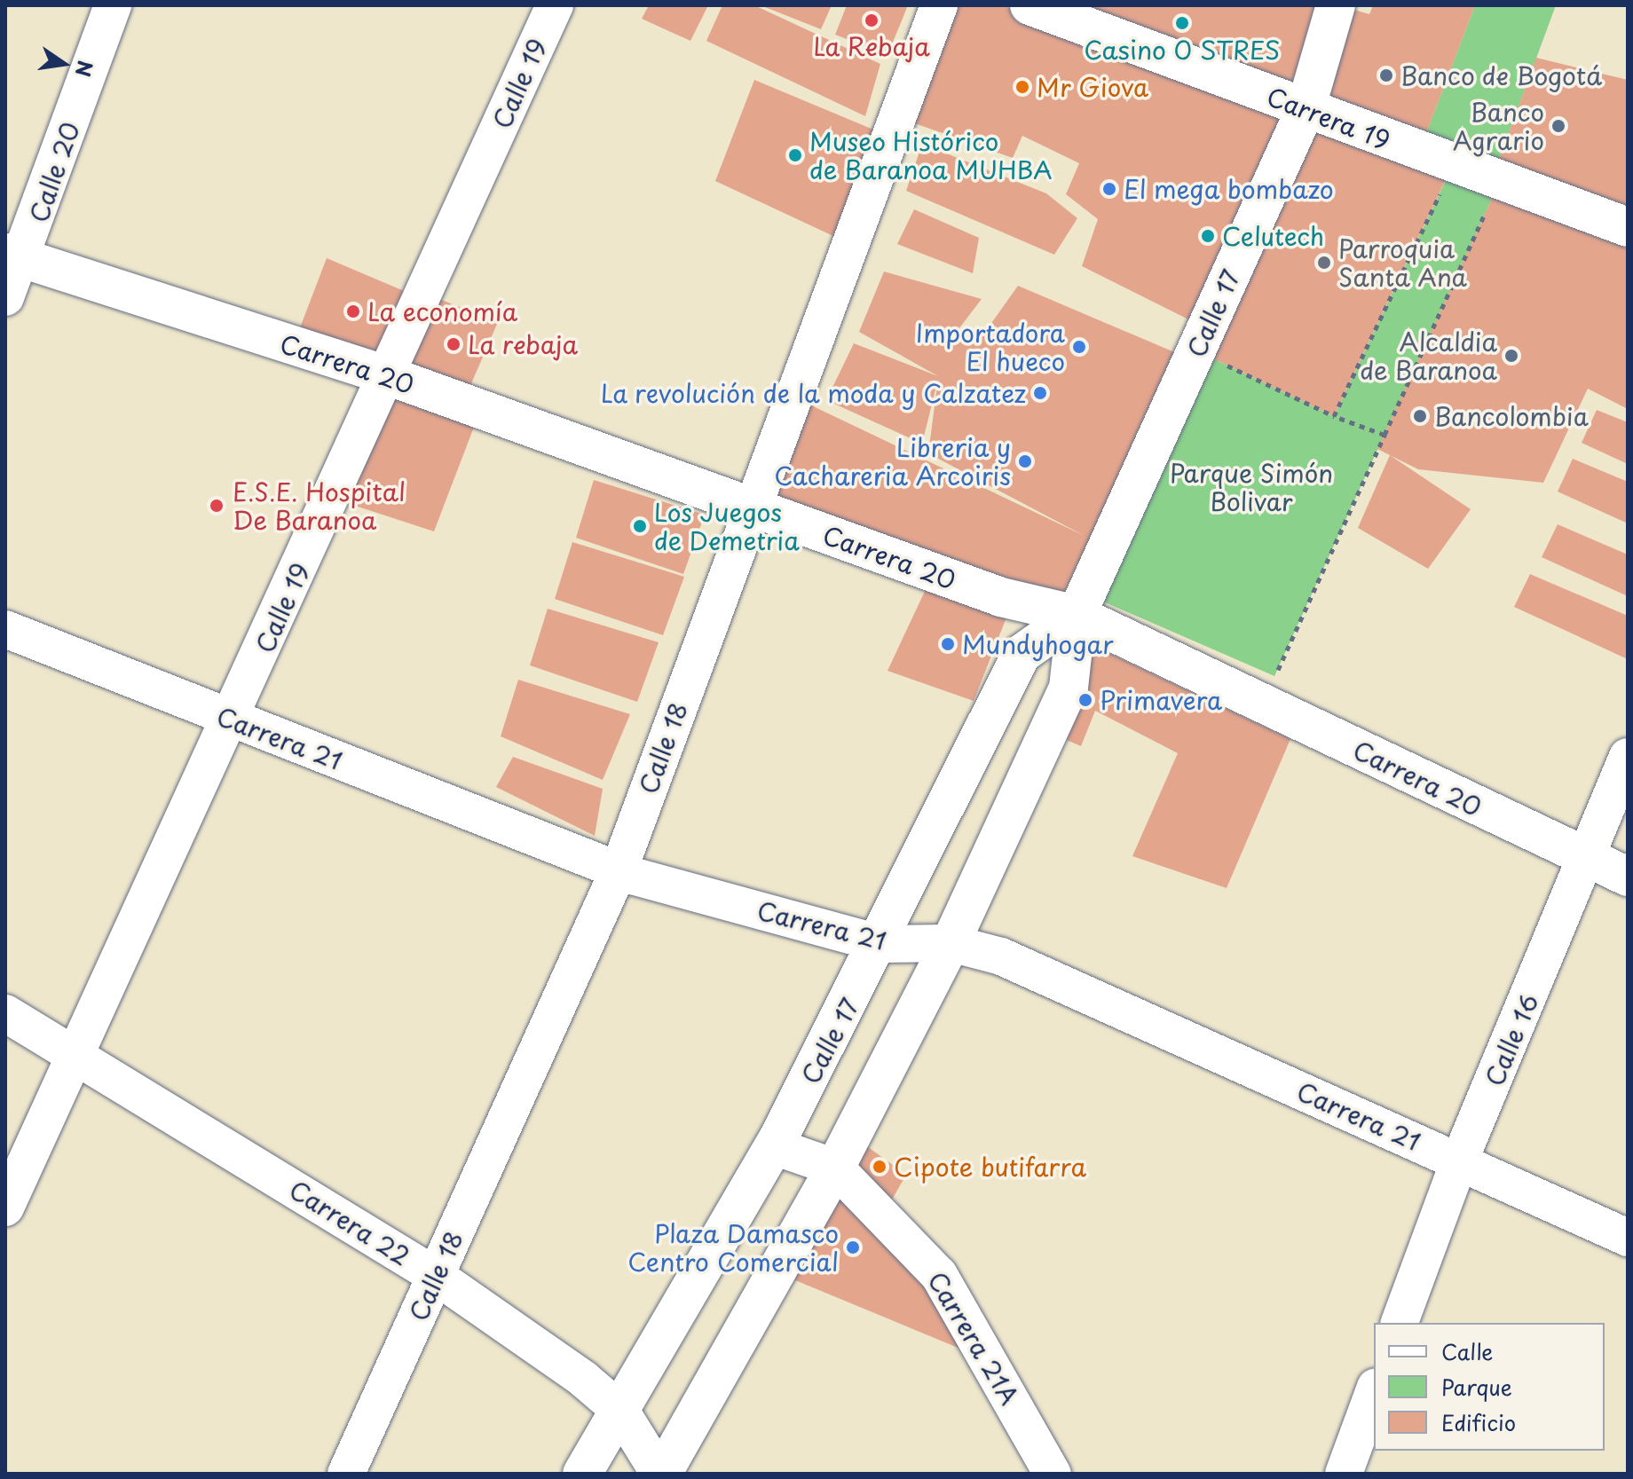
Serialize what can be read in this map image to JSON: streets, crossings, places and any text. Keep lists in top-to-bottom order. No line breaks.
{"streets":{"street":["Calle 19","Carrera 19","Calle 20","Calle 17","Carrera 20","Carrera 21","Calle 18","Calle 16","Carrera 22","Carrera 21A"]},"crossings":[["Calle 19","Carrera 20"],["Calle 19","Carrera 21"],["Calle 19","Carrera 22"],["Carrera 19","Calle 17"],["Calle 20","Carrera 20"],["Calle 17","Carrera 20"],["Calle 17","Carrera 21"],["Calle 17","Carrera 22"],["Calle 17","Carrera 21A"],["Carrera 20","Calle 18"],["Carrera 20","Calle 16"],["Carrera 21","Calle 18"],["Carrera 21","Calle 16"],["Calle 18","Carrera 22"]],"parks":["Parque Simón Bolivar"],"places":["La Rebaja","Casino 0 STRES","Banco de Bogotá","Mr Giova","Banco Agrario","Museo Histórico de Baranoa MUHBA","El mega bombazo","Celutech","Parroquia Santa Ana","La economía","La rebaja","Importadora El hueco","Alcaldia de Baranoa","La revolución de la moda y Calzatez","Bancolombia","Libreria y Cachareria Arcoiris","E.S.E. Hospital De Baranoa","Los Juegos de Demetria","Mundyhogar","Primavera","Cipote butifarra","Plaza Damasco Centro Comercial"],"legend":["Calle","Parque","Edificio"],"north":"right"}
